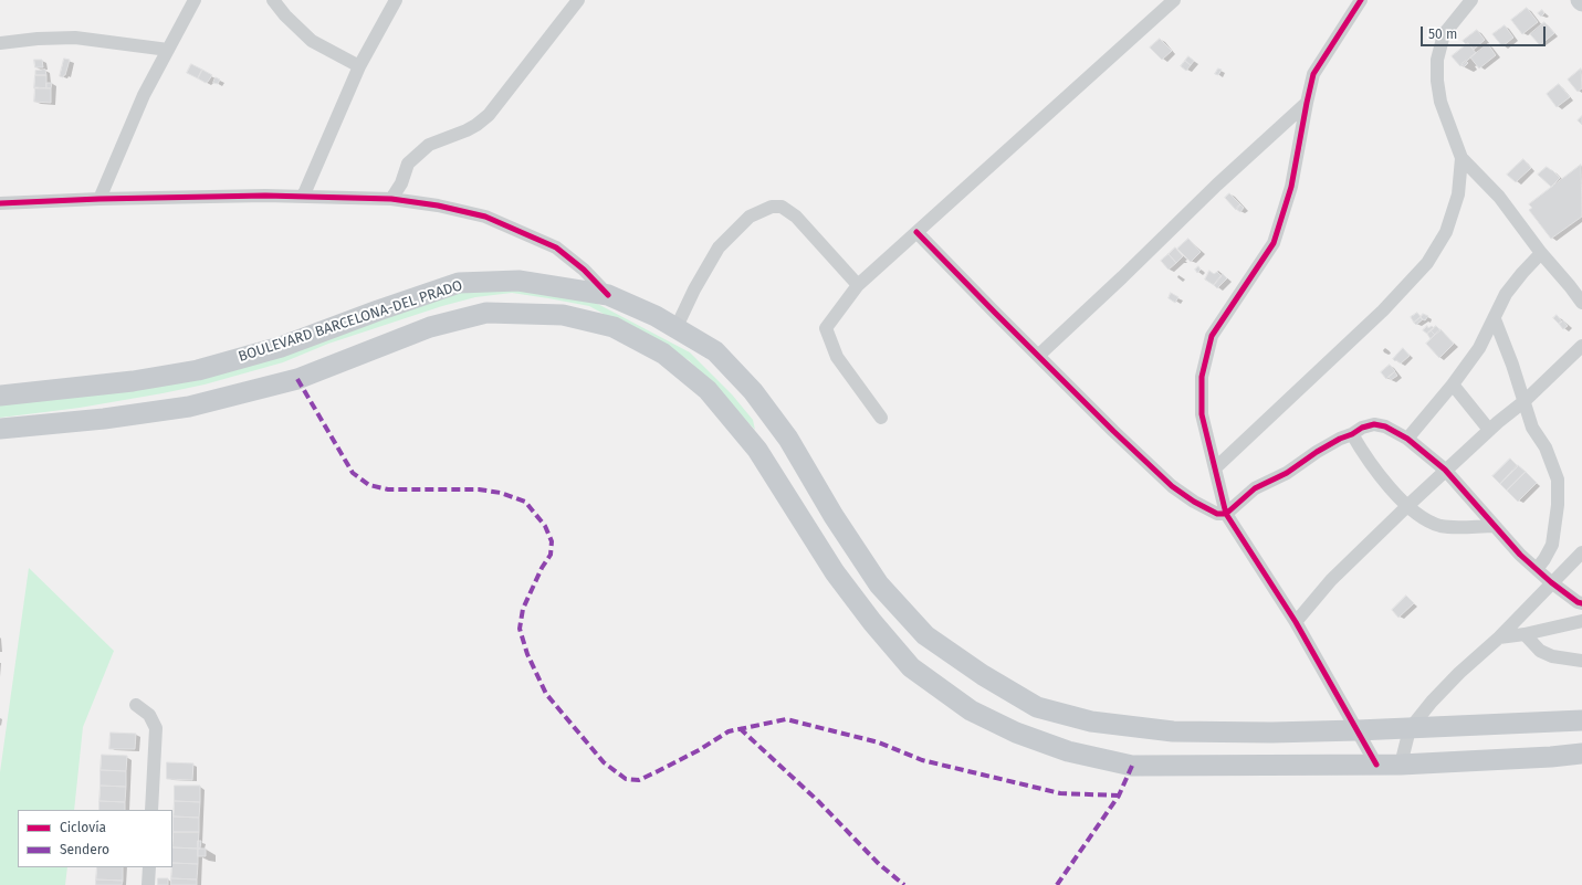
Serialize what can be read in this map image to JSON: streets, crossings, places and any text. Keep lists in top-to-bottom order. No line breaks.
{"streets":{"main road":["BOULEVARD BARCELONA-DEL PRADO"]},"legend":["Ciclovía","Sendero"],"scale_bar":"50 m"}
